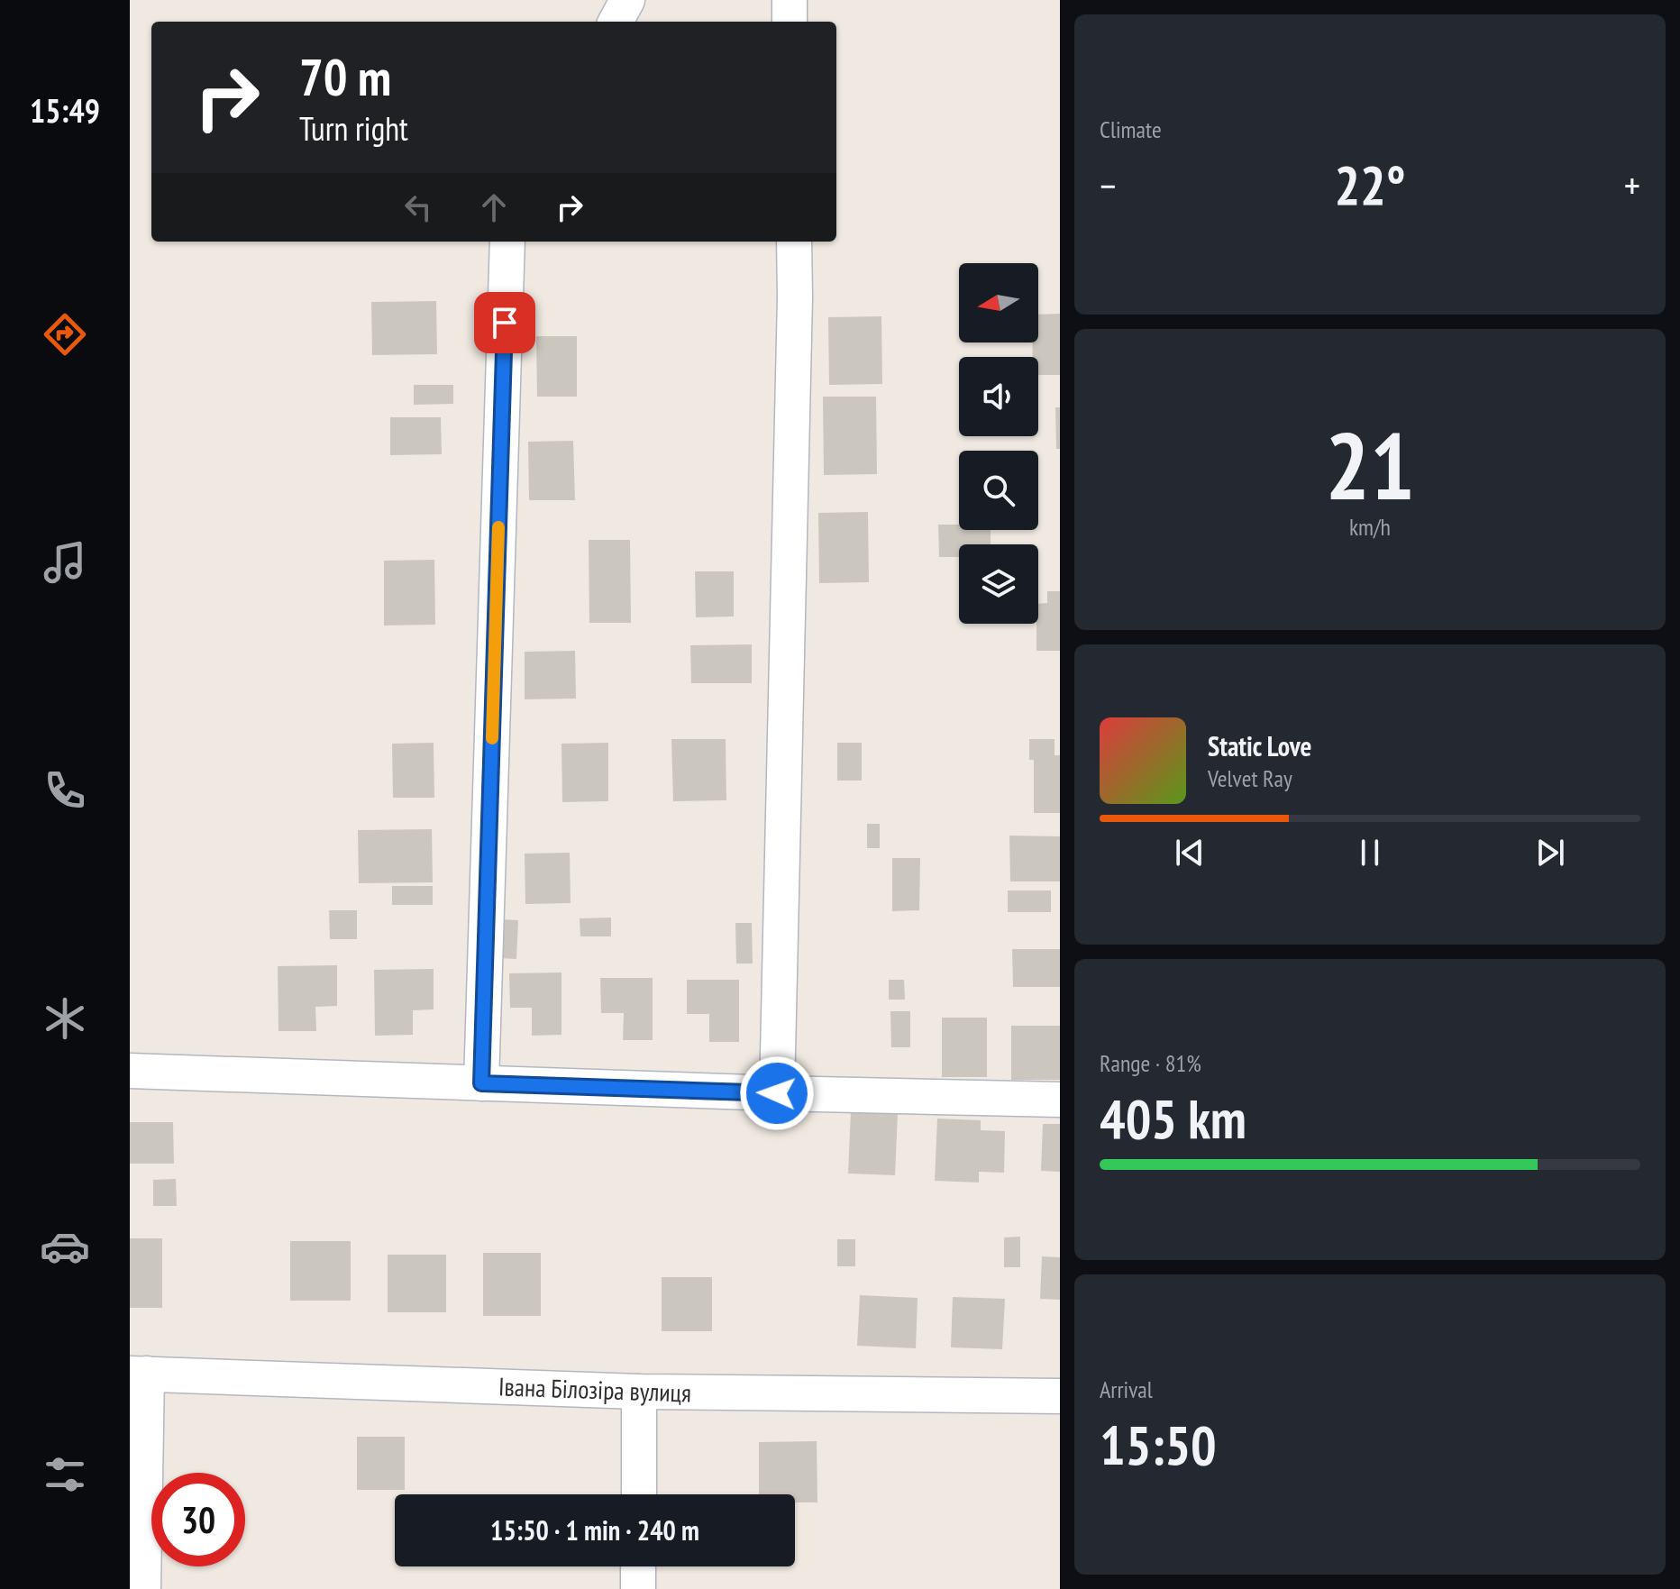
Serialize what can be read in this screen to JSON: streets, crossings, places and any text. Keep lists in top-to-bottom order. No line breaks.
{"streets":{"street":["Івана Білозіра вулиця"]},"north":"left","page":{"tabs":"15:49","tile":["Climate",["21","km/h"],["Range · 81%","405 km"],["Arrival","15:50"]],"turn":["70 m","Turn right"],"heat":["−","22°","+"],"song":["Static Love","Velvet Ray"],"limit":"30","trip":"15:50 · 1 min · 240 m"}}
